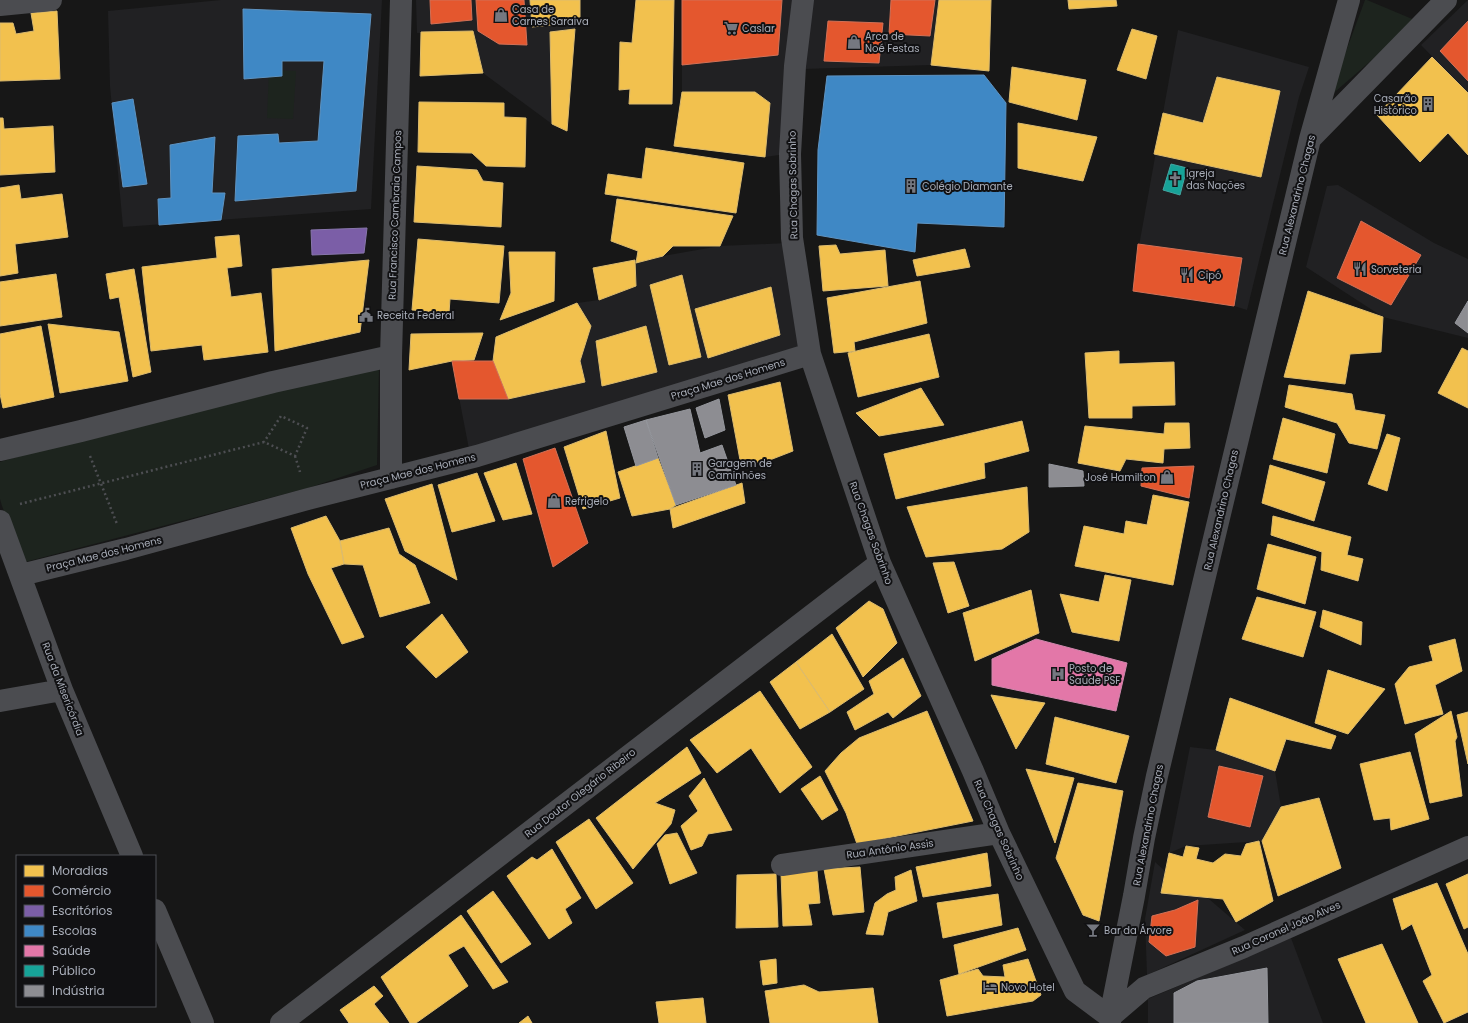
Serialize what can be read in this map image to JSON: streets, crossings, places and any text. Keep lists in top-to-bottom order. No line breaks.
{"streets":{"street":["Rua Chagas Sobrinho","Rua Alexandrino Chagas","Rua Francisco Cambraia Campos","Praça Mae dos Homens","Rua da Misericórdia","Rua Doutor Olegário Ribeiro","Rua Antônio Assis","Rua Coronel João Alves"]},"crossings":[["Rua Chagas Sobrinho","Rua Alexandrino Chagas"],["Rua Chagas Sobrinho","Praça Mae dos Homens"],["Rua Chagas Sobrinho","Rua Doutor Olegário Ribeiro"],["Rua Chagas Sobrinho","Rua Antônio Assis"],["Rua Chagas Sobrinho","Rua Coronel João Alves"],["Rua Alexandrino Chagas","Rua Coronel João Alves"],["Rua Francisco Cambraia Campos","Praça Mae dos Homens"],["Praça Mae dos Homens","Rua da Misericórdia"]],"places":{"shop":["Casa de Carnes Saraiva","Arca de Noé Festas","José Hamilton","Refrigelo"],"supermarket":["Caslar"],"building":["Casarão Histórico","Colégio Diamante","Garagem de Caminhões"],"church":["Igreja das Nações"],"restaurant":["Sorveteria","Cipó"],"public building":["Receita Federal"],"hospital":["Posto de Saúde PSF"],"bar":["Bar da Árvore"],"hotel":["Novo Hotel"]},"legend":["Moradias","Comércio","Escritórios","Escolas","Saúde","Público","Indústria"]}
